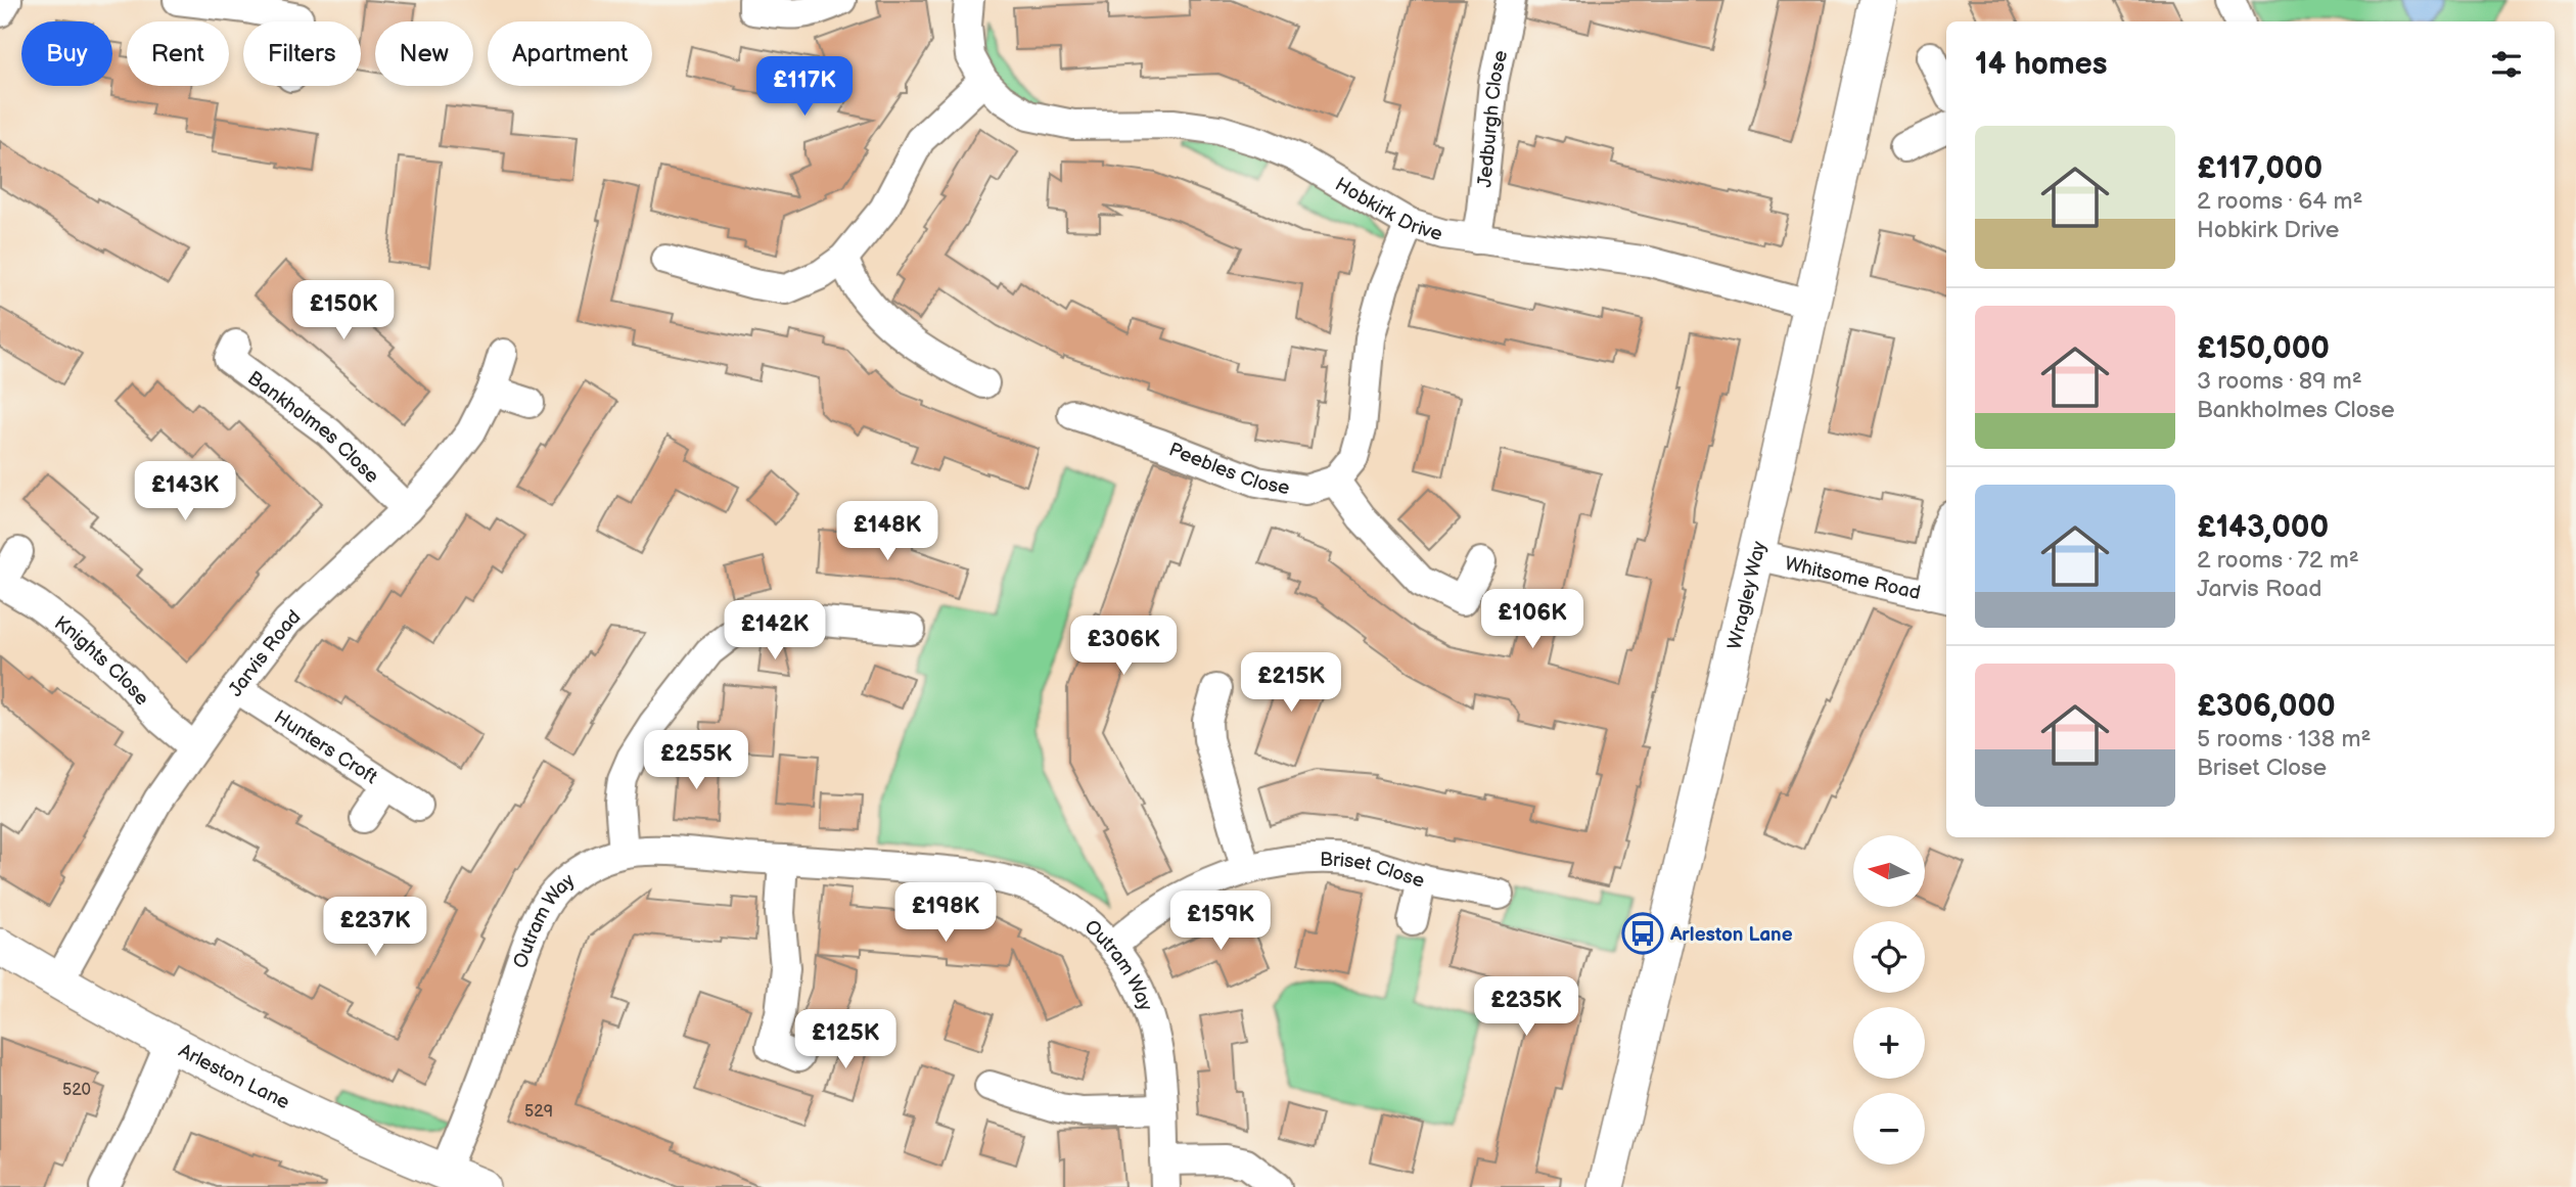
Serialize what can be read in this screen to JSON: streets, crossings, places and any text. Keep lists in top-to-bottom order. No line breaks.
{"streets":{"street":["Jedburgh Close","Hobkirk Drive","Bankholmes Close","Peebles Close","Whitsome Road","Wragley Way","Jarvis Road","Knights Close","Hunters Croft","Briset Close","Outram Way","Arleston Lane"]},"crossings":[["Jedburgh Close","Hobkirk Drive"],["Hobkirk Drive","Wragley Way"],["Bankholmes Close","Jarvis Road"],["Whitsome Road","Wragley Way"],["Jarvis Road","Knights Close"],["Jarvis Road","Hunters Croft"],["Jarvis Road","Arleston Lane"],["Briset Close","Outram Way"],["Outram Way","Arleston Lane"]],"places":{"bus stop":["Arleston Lane"]},"house_numbers":["520","529"],"north":"left","page":{"chip":["Buy","Rent","Filters","New","Apartment"],"heading":"14 homes","price":["£117K","£150K","£143K","£148K","£106K","£142K","£306K","£215K","£255K","£198K","£159K","£237K","£235K","£125K"],"list":[{"name":"£117,000","note":"2 rooms · 64 m² · Hobkirk Drive"},{"name":"£150,000","note":"3 rooms · 89 m² · Bankholmes Close"},{"name":"£143,000","note":"2 rooms · 72 m² · Jarvis Road"},{"name":"£306,000","note":"5 rooms · 138 m² · Briset Close"}],"map_buttons":["+","−"]}}
